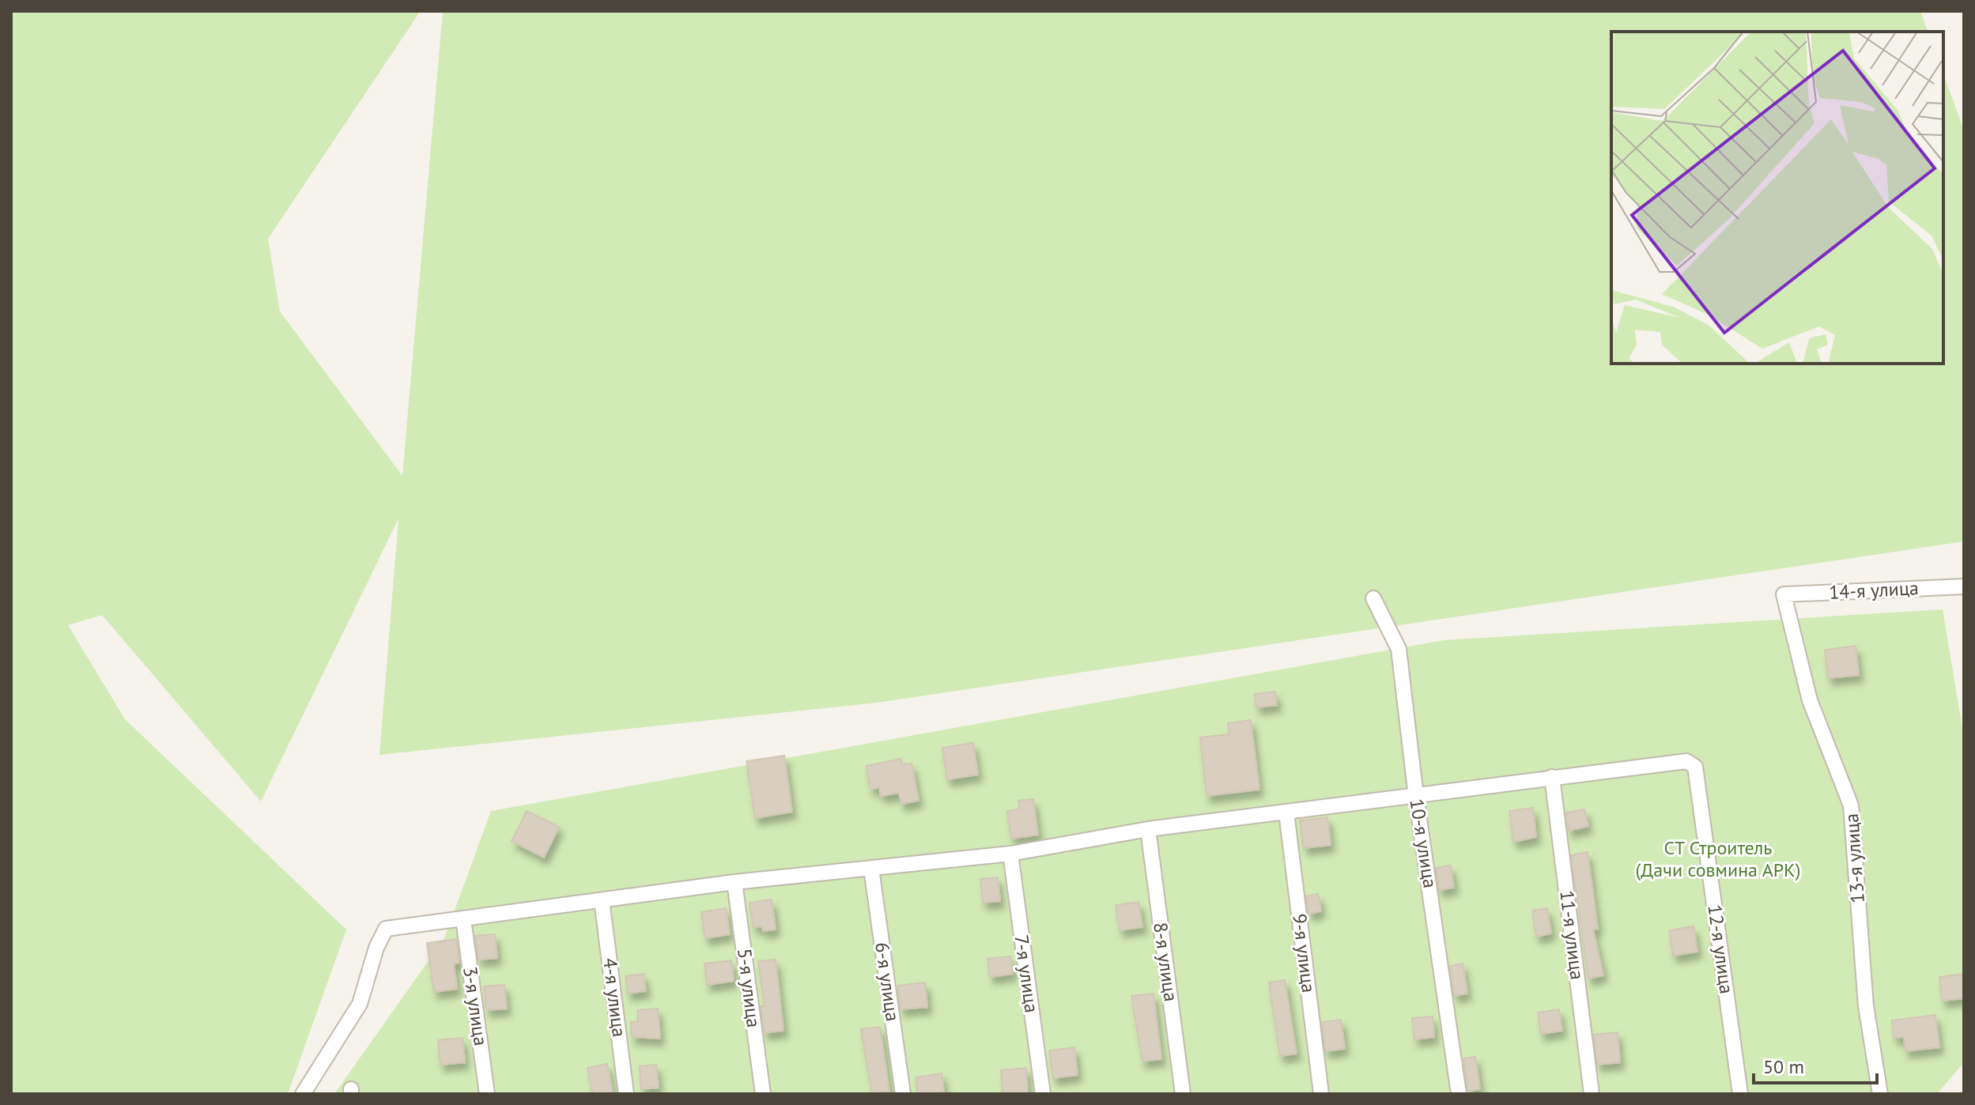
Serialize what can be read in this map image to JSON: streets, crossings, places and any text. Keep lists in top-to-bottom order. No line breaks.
{"streets":{"street":["14-я улица","10-я улица","13-я улица","11-я улица","12-я улица","9-я улица","8-я улица","7-я улица","6-я улица","5-я улица","4-я улица","3-я улица"]},"crossings":[["14-я улица","13-я улица"],["11-я улица","12-я улица"]],"parks":["СТ Строитель (Дачи совмина АРК)"],"scale_bar":"50 m"}
